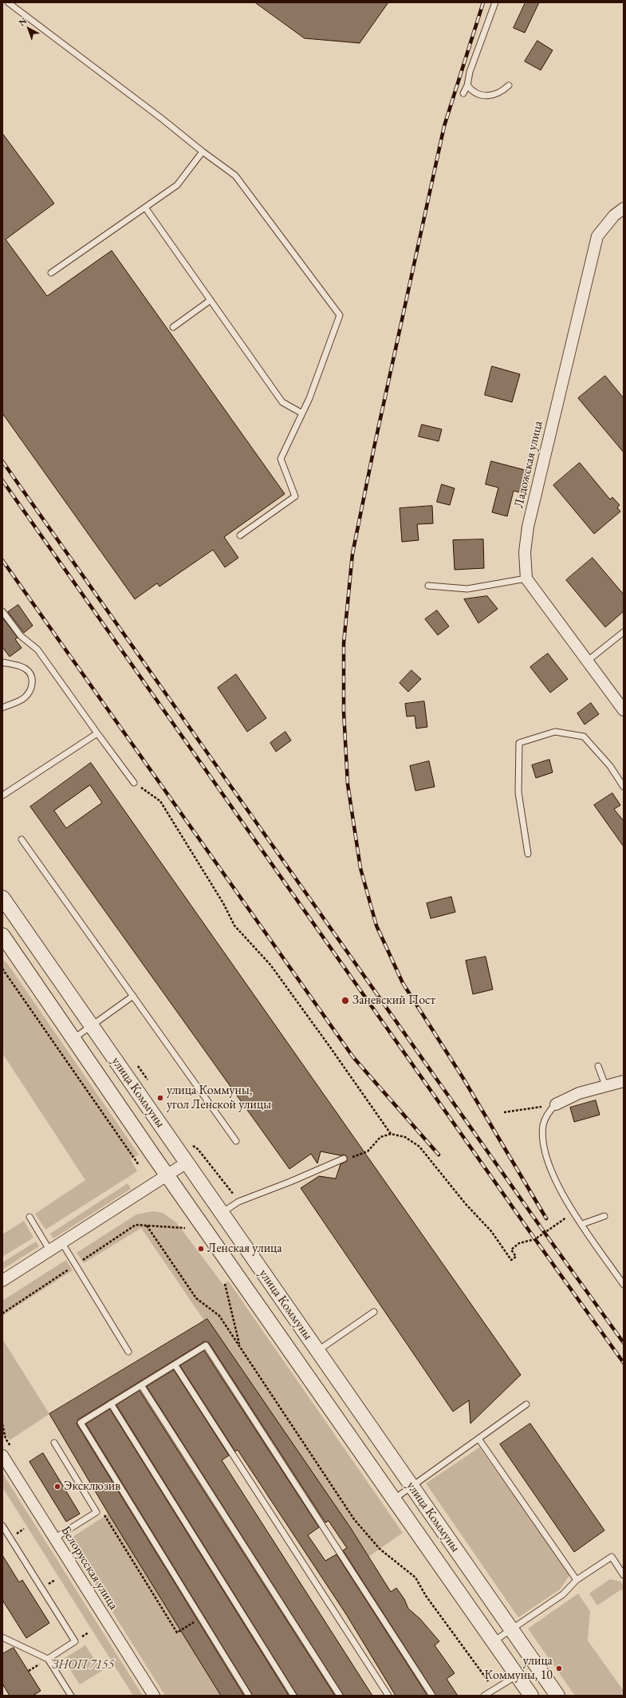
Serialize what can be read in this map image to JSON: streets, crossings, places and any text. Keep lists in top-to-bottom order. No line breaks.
{"streets":{"street":["Ладожская улица","улица Коммуны","Белорусская улица"]},"parks":["ЗНОП 7155"],"places":["Заневский Пост","улица Коммуны, угол Ленской улицы","Ленская улица","Эксклюзив","улица Коммуны, 10"],"north":"top left"}
